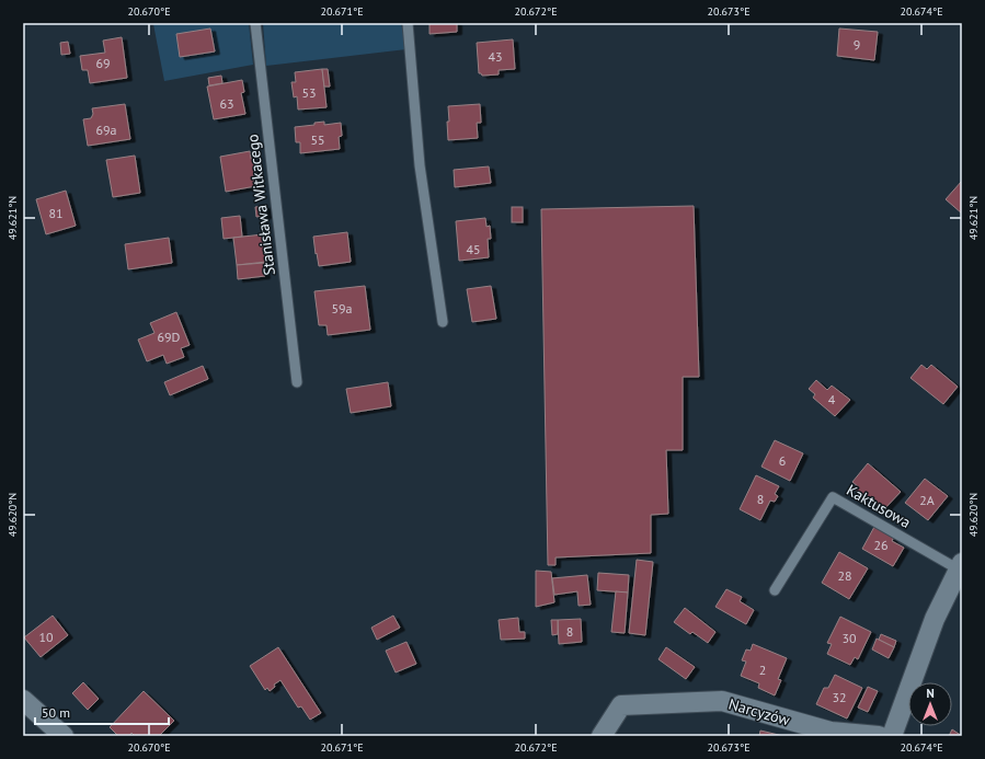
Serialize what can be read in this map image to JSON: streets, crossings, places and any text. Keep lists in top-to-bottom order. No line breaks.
{"streets":{"street":["Narcyzów"],"lane":["Stanisława Witkacego","Kaktusowa"]},"house_numbers":["9","43","69","53","63","69a","55","81","45","59a","69D","4","6","8","2A","26","28","8","10","30","2","32"],"scale_bar":"50 m","north":"top","coordinates":["20.670°E","20.671°E","20.672°E","20.673°E","20.674°E","49.621°N","49.620°N"]}
